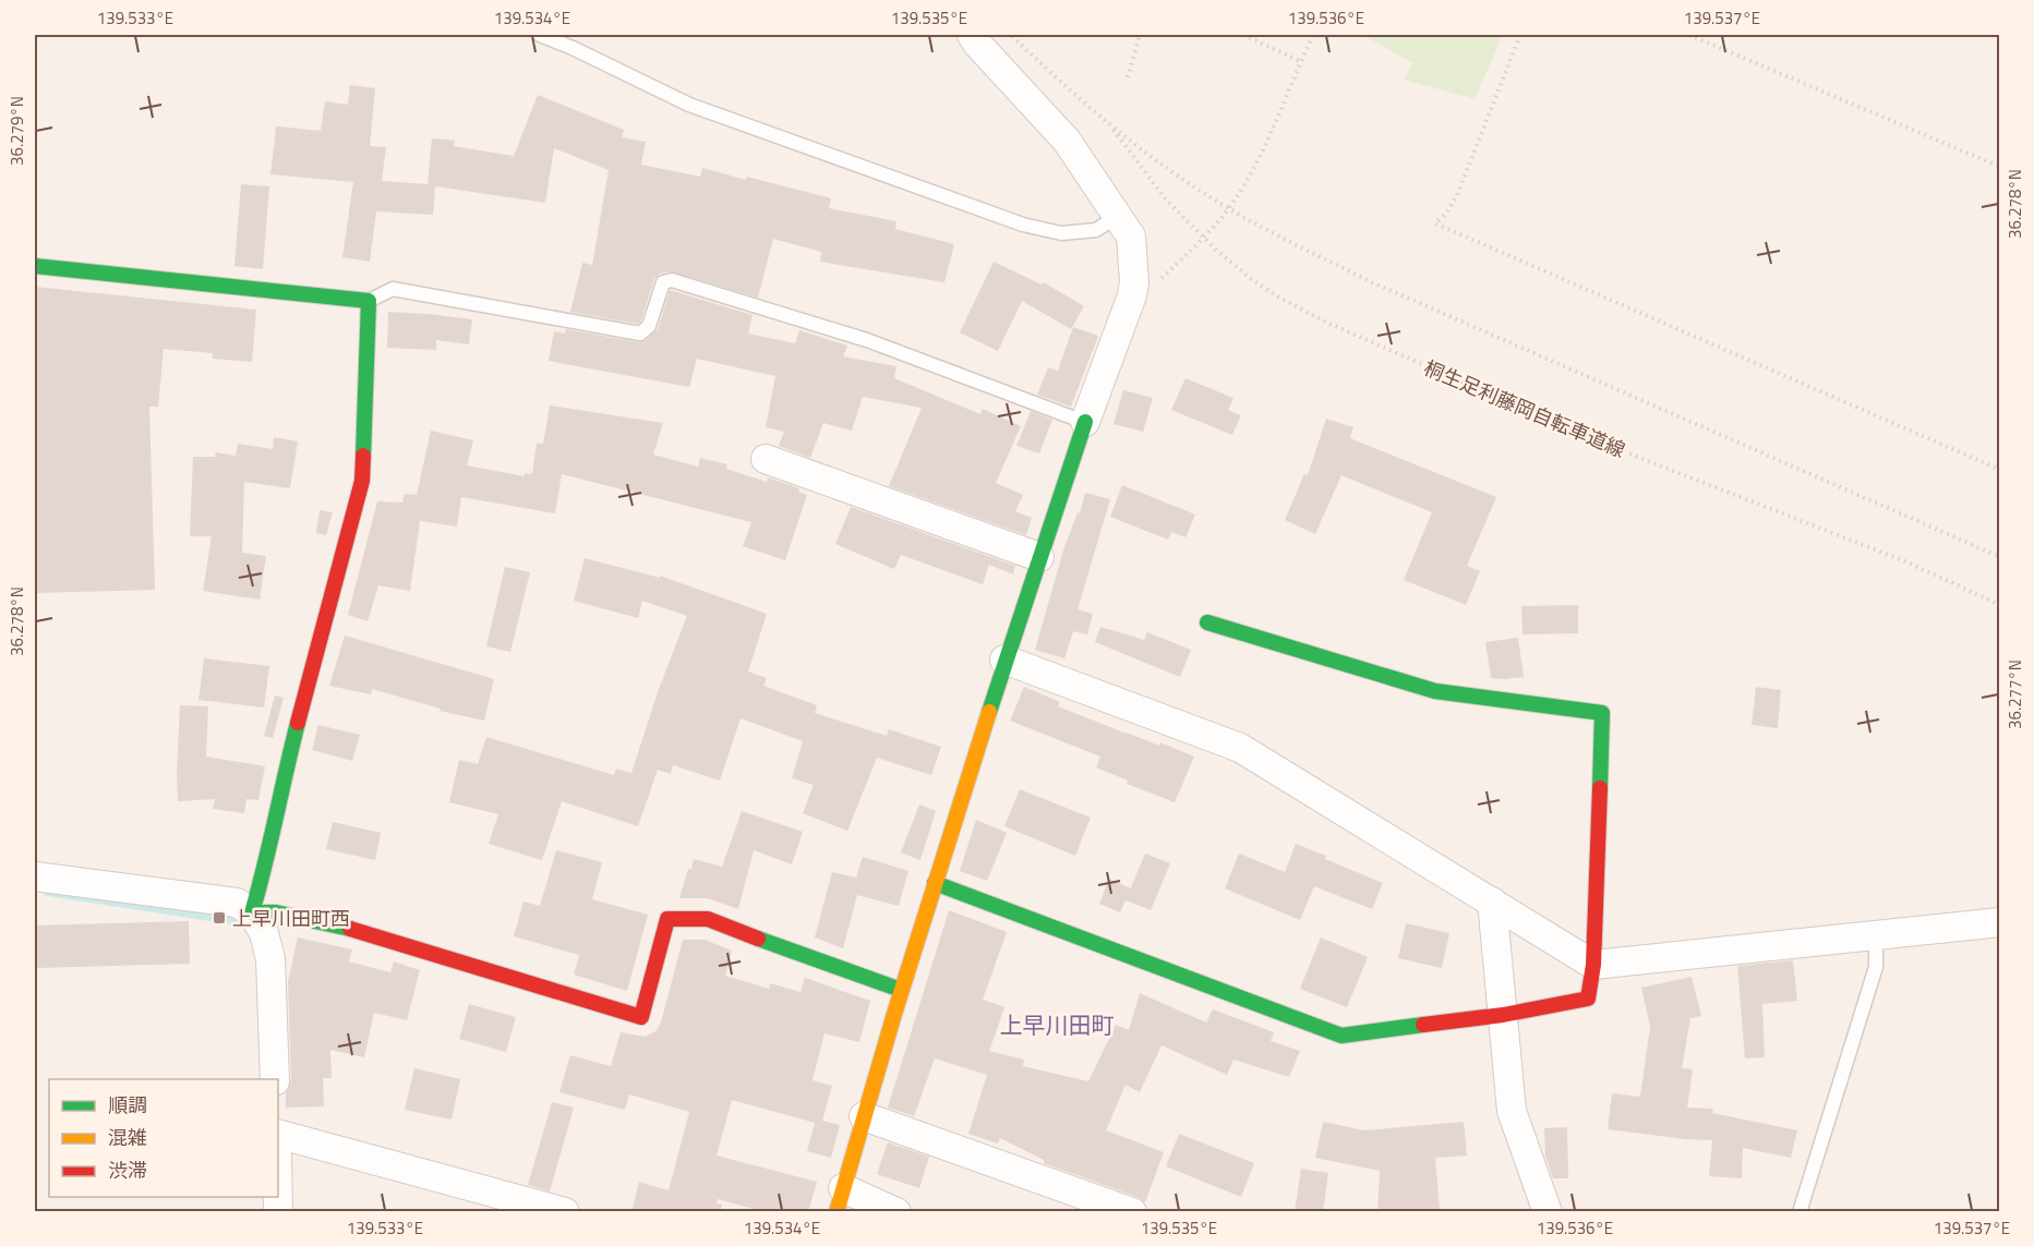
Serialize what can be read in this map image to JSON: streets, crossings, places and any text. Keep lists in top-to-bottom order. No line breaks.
{"streets":{"path":["桐生足利藤岡自転車道線"]},"districts":["上早川田町"],"places":{"transit":["上早川田町西"]},"legend":["順調","混雑","渋滞"],"coordinates":["139.533°E","139.534°E","139.535°E","139.536°E","139.537°E","36.279°N","36.278°N","36.277°N"]}
